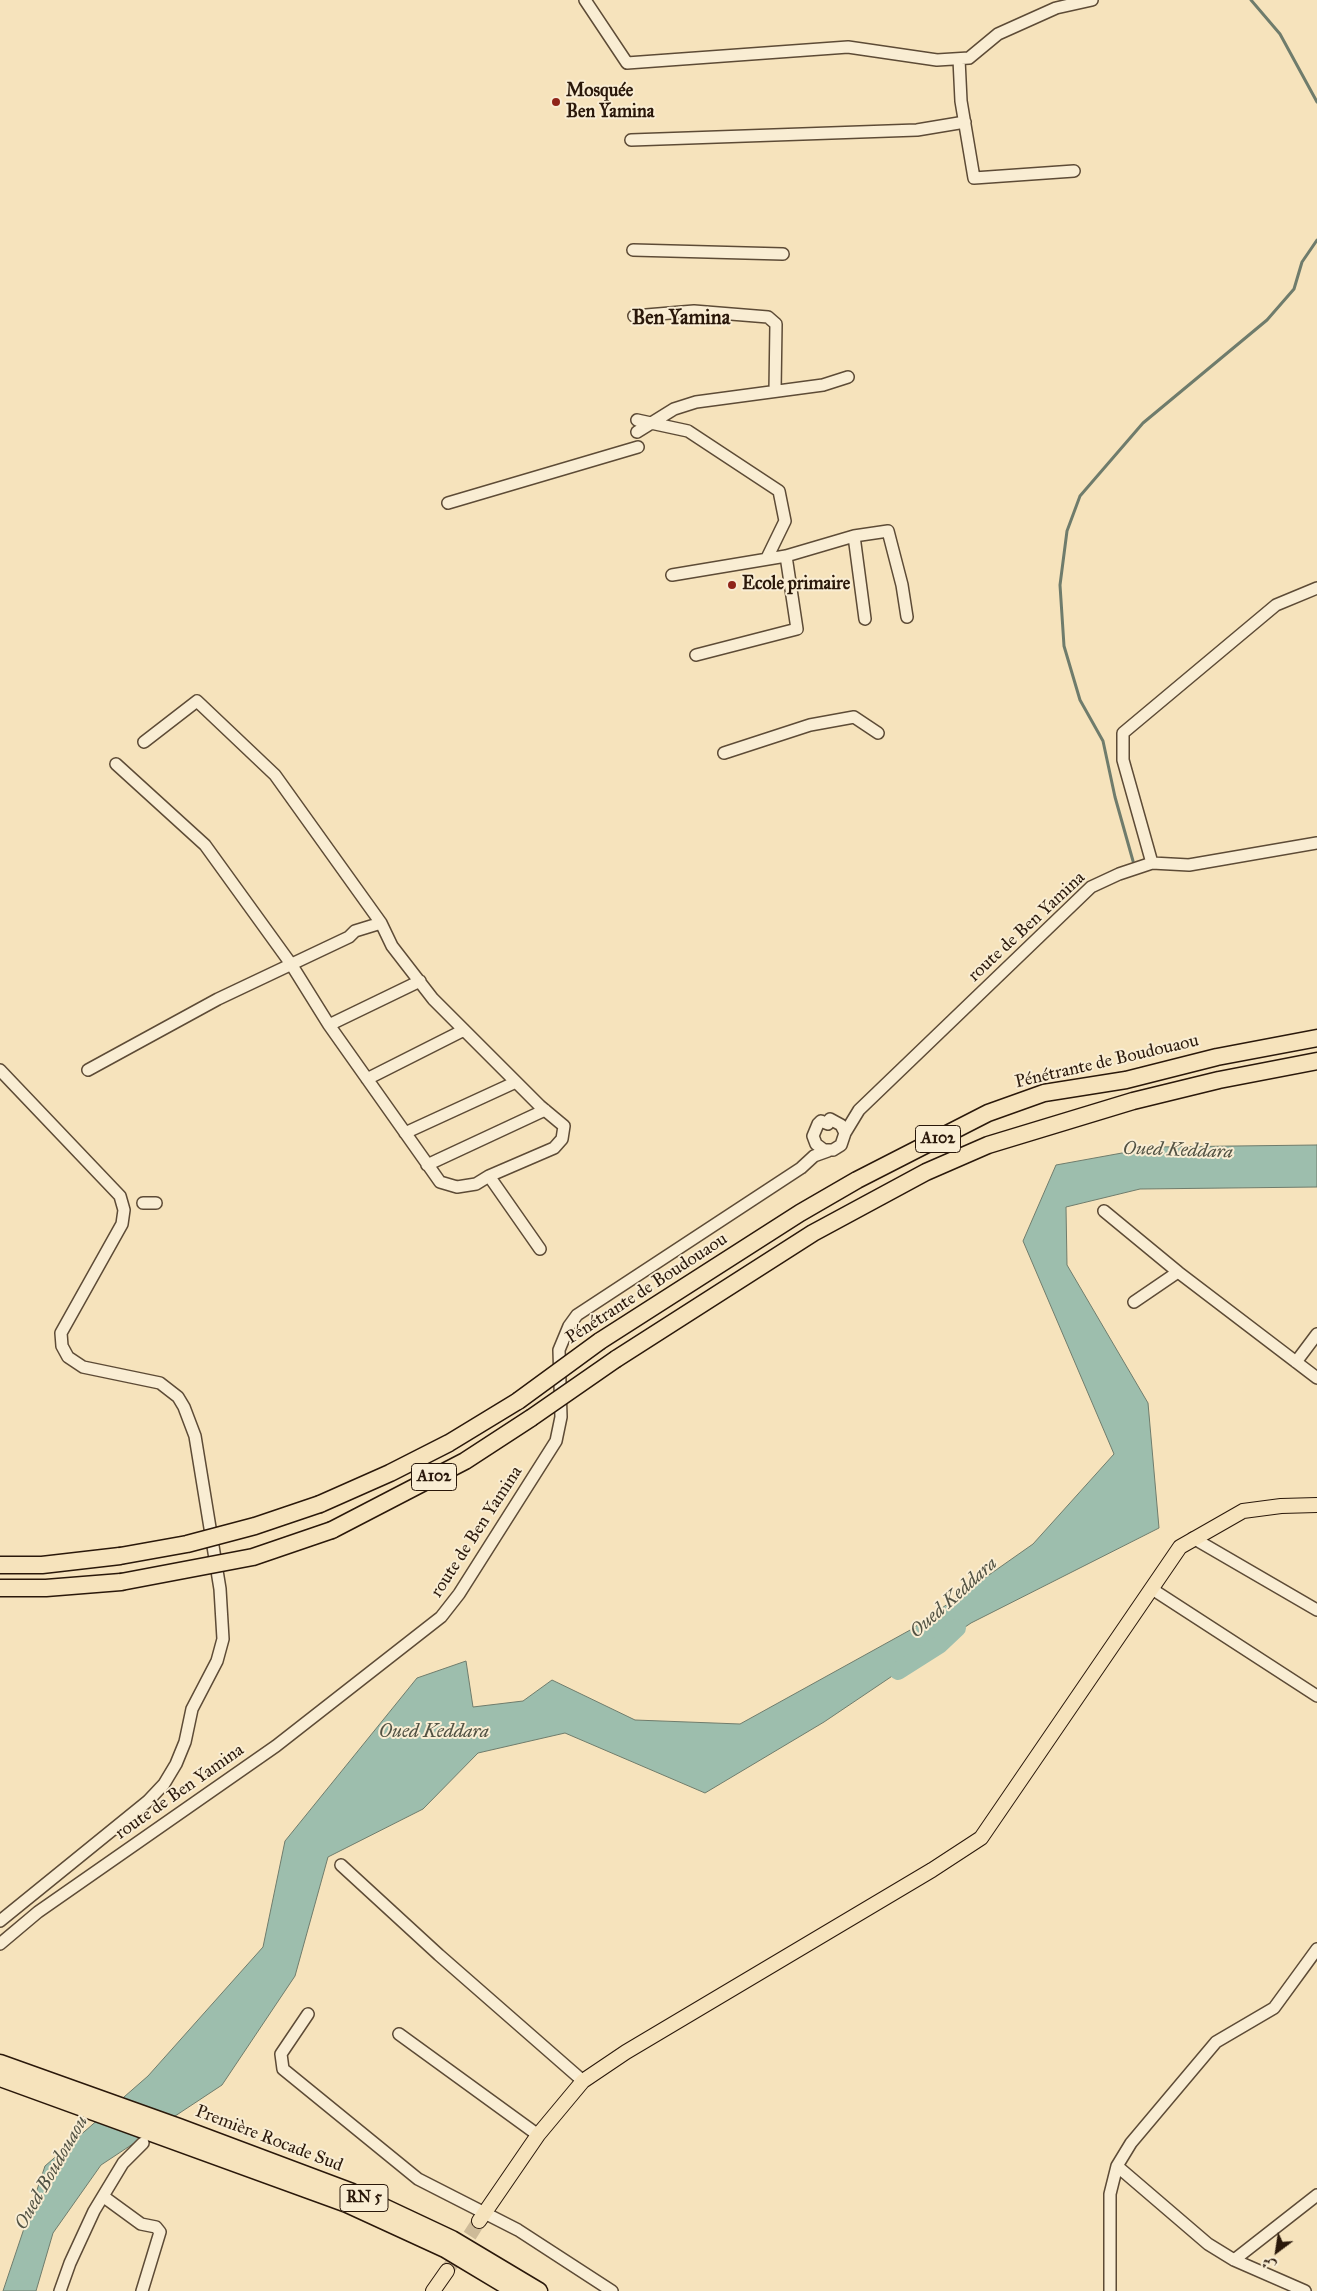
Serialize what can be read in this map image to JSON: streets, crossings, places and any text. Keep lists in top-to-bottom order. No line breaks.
{"streets":{"highway":["Pénétrante de Boudouaou","A102","Première Rocade Sud","RN 5"],"street":["route de Ben Yamina"]},"districts":["Ben Yamina"],"water":["Oued Keddara","Oued Boudouaou"],"places":["Mosquée Ben Yamina","Ecole primaire"],"north":"bottom left"}
